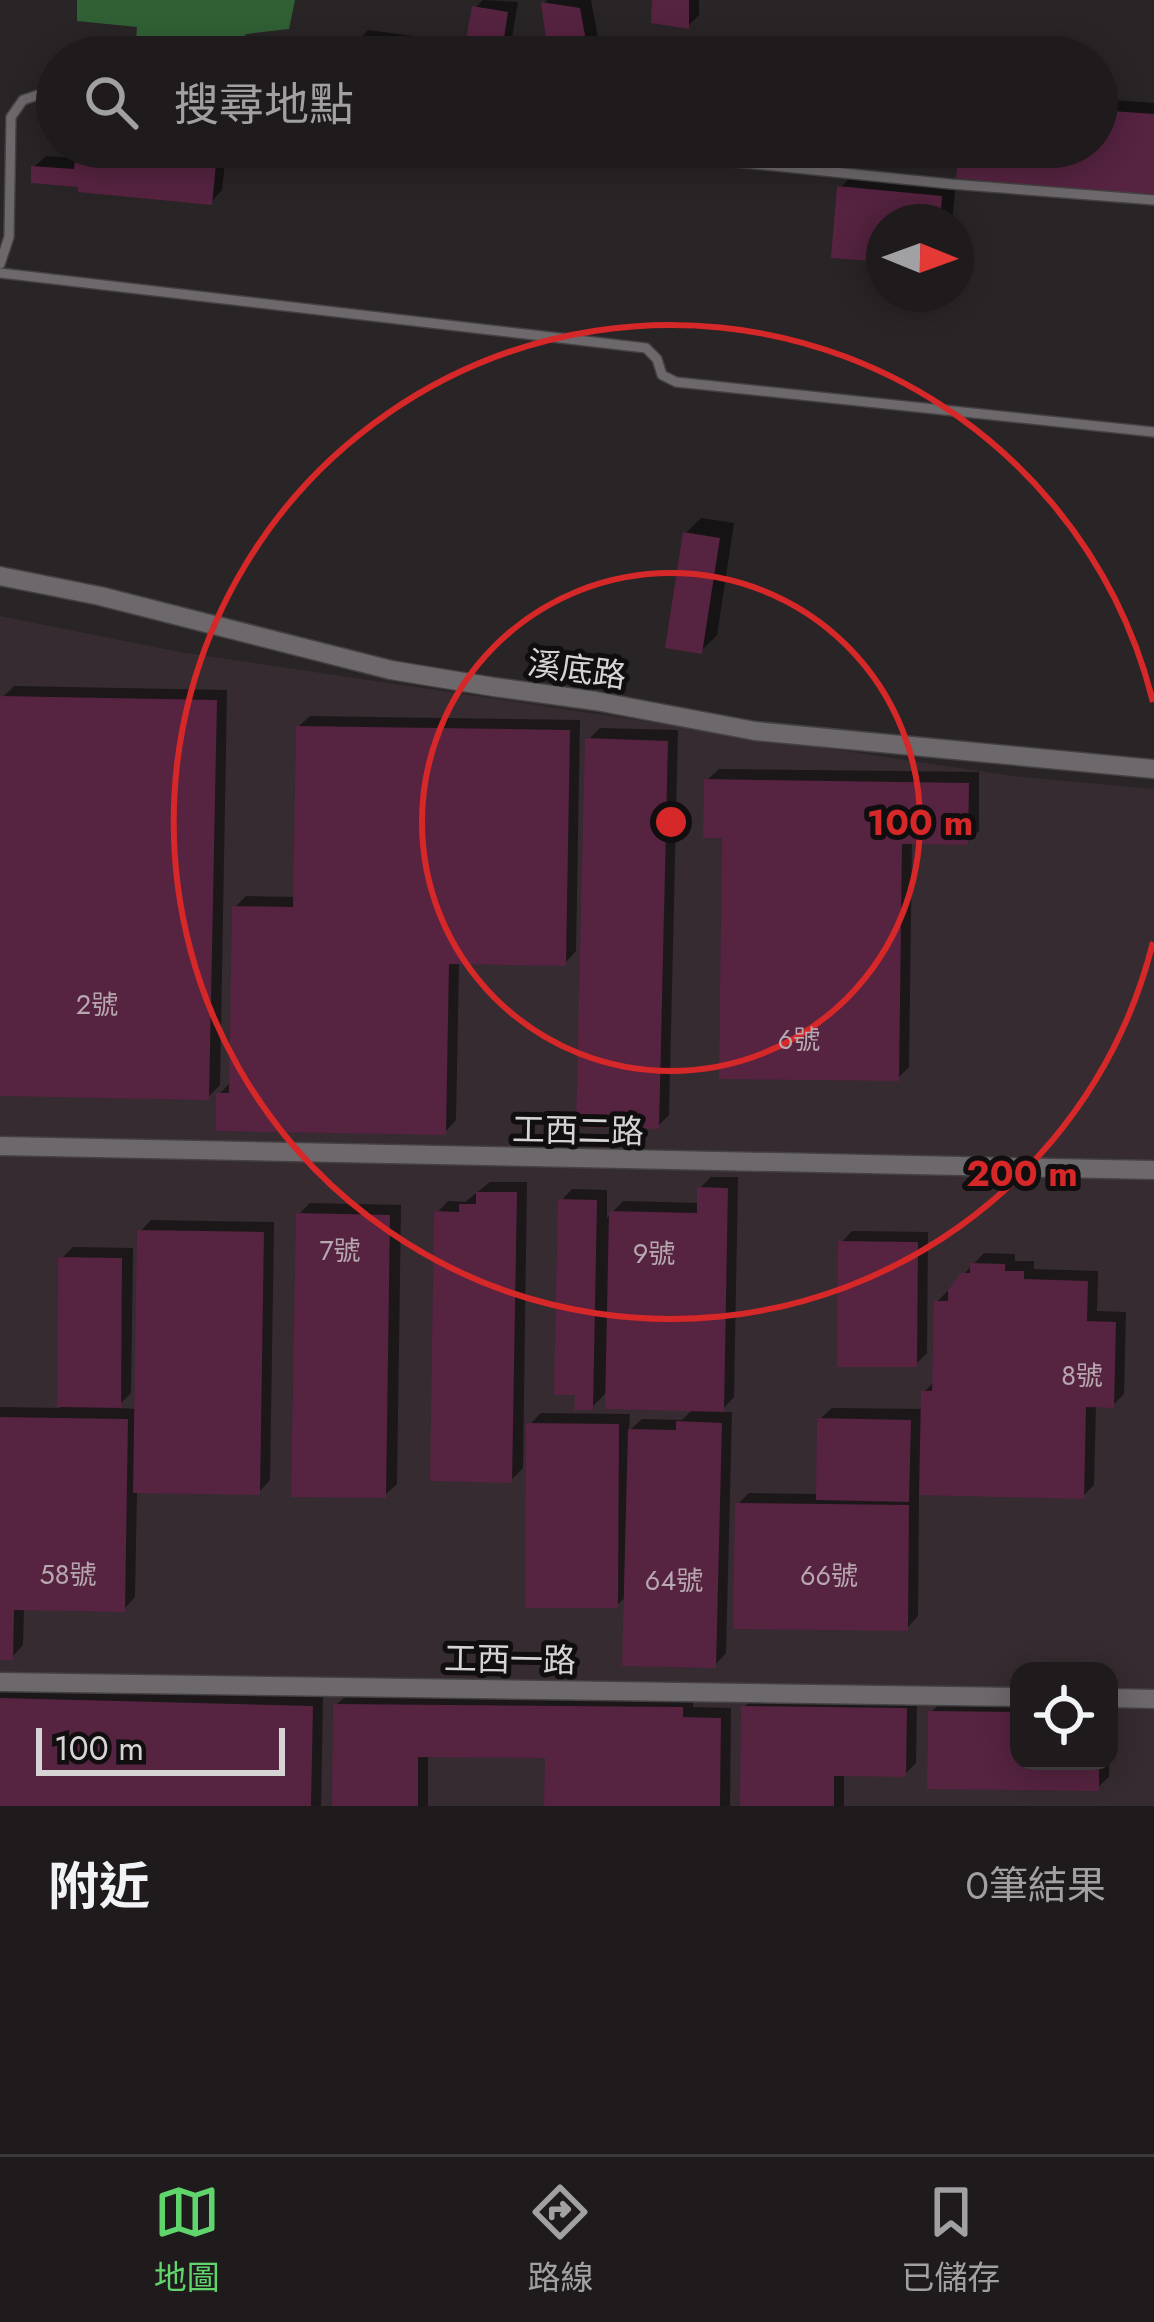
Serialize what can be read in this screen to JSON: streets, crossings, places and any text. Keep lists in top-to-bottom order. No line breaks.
{"streets":{"street":["溪底路","工西二路","工西一路"]},"house_numbers":["2號","6號","7號","9號","8號","58號","66號","64號"],"scale_bar":"100 m","north":"right","page":{"search":"搜尋地點","scale":"100 m","heading":["附近","0筆結果"],"nav":["地圖","路線","已儲存"]},"rings":["100 m","200 m"]}
